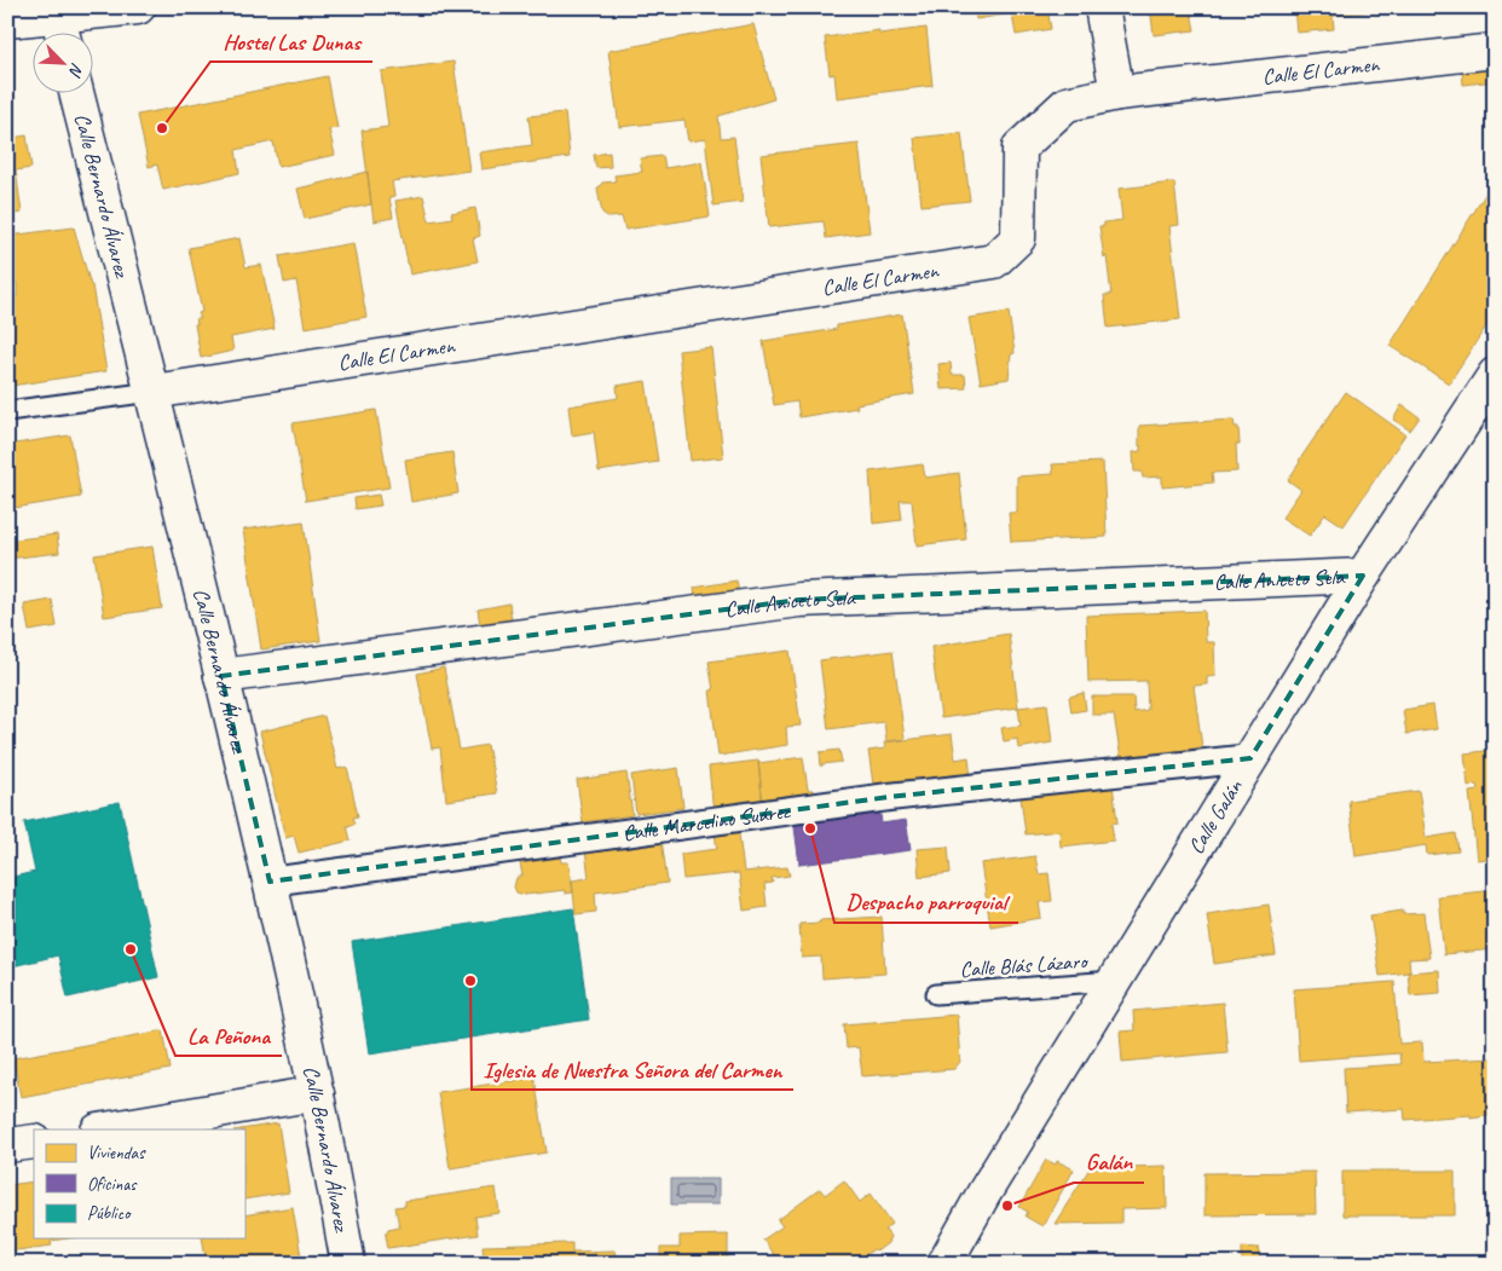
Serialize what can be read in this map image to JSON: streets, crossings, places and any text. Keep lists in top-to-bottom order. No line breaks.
{"streets":{"street":["Calle El Carmen","Calle Bernardo Álvarez","Calle Aniceto Sela","Calle Galán","Calle Marcelino Suárez"],"lane":["Calle Blás Lázaro"]},"crossings":[["Calle El Carmen","Calle Bernardo Álvarez"],["Calle Bernardo Álvarez","Calle Aniceto Sela"],["Calle Bernardo Álvarez","Calle Marcelino Suárez"],["Calle Aniceto Sela","Calle Galán"],["Calle Galán","Calle Marcelino Suárez"],["Calle Galán","Calle Blás Lázaro"]],"places":["Hostel Las Dunas","Despacho parroquial","La Peñona","Iglesia de Nuestra Señora del Carmen","Galán"],"legend":["Viviendas","Oficinas","Público"],"north":"bottom right"}
